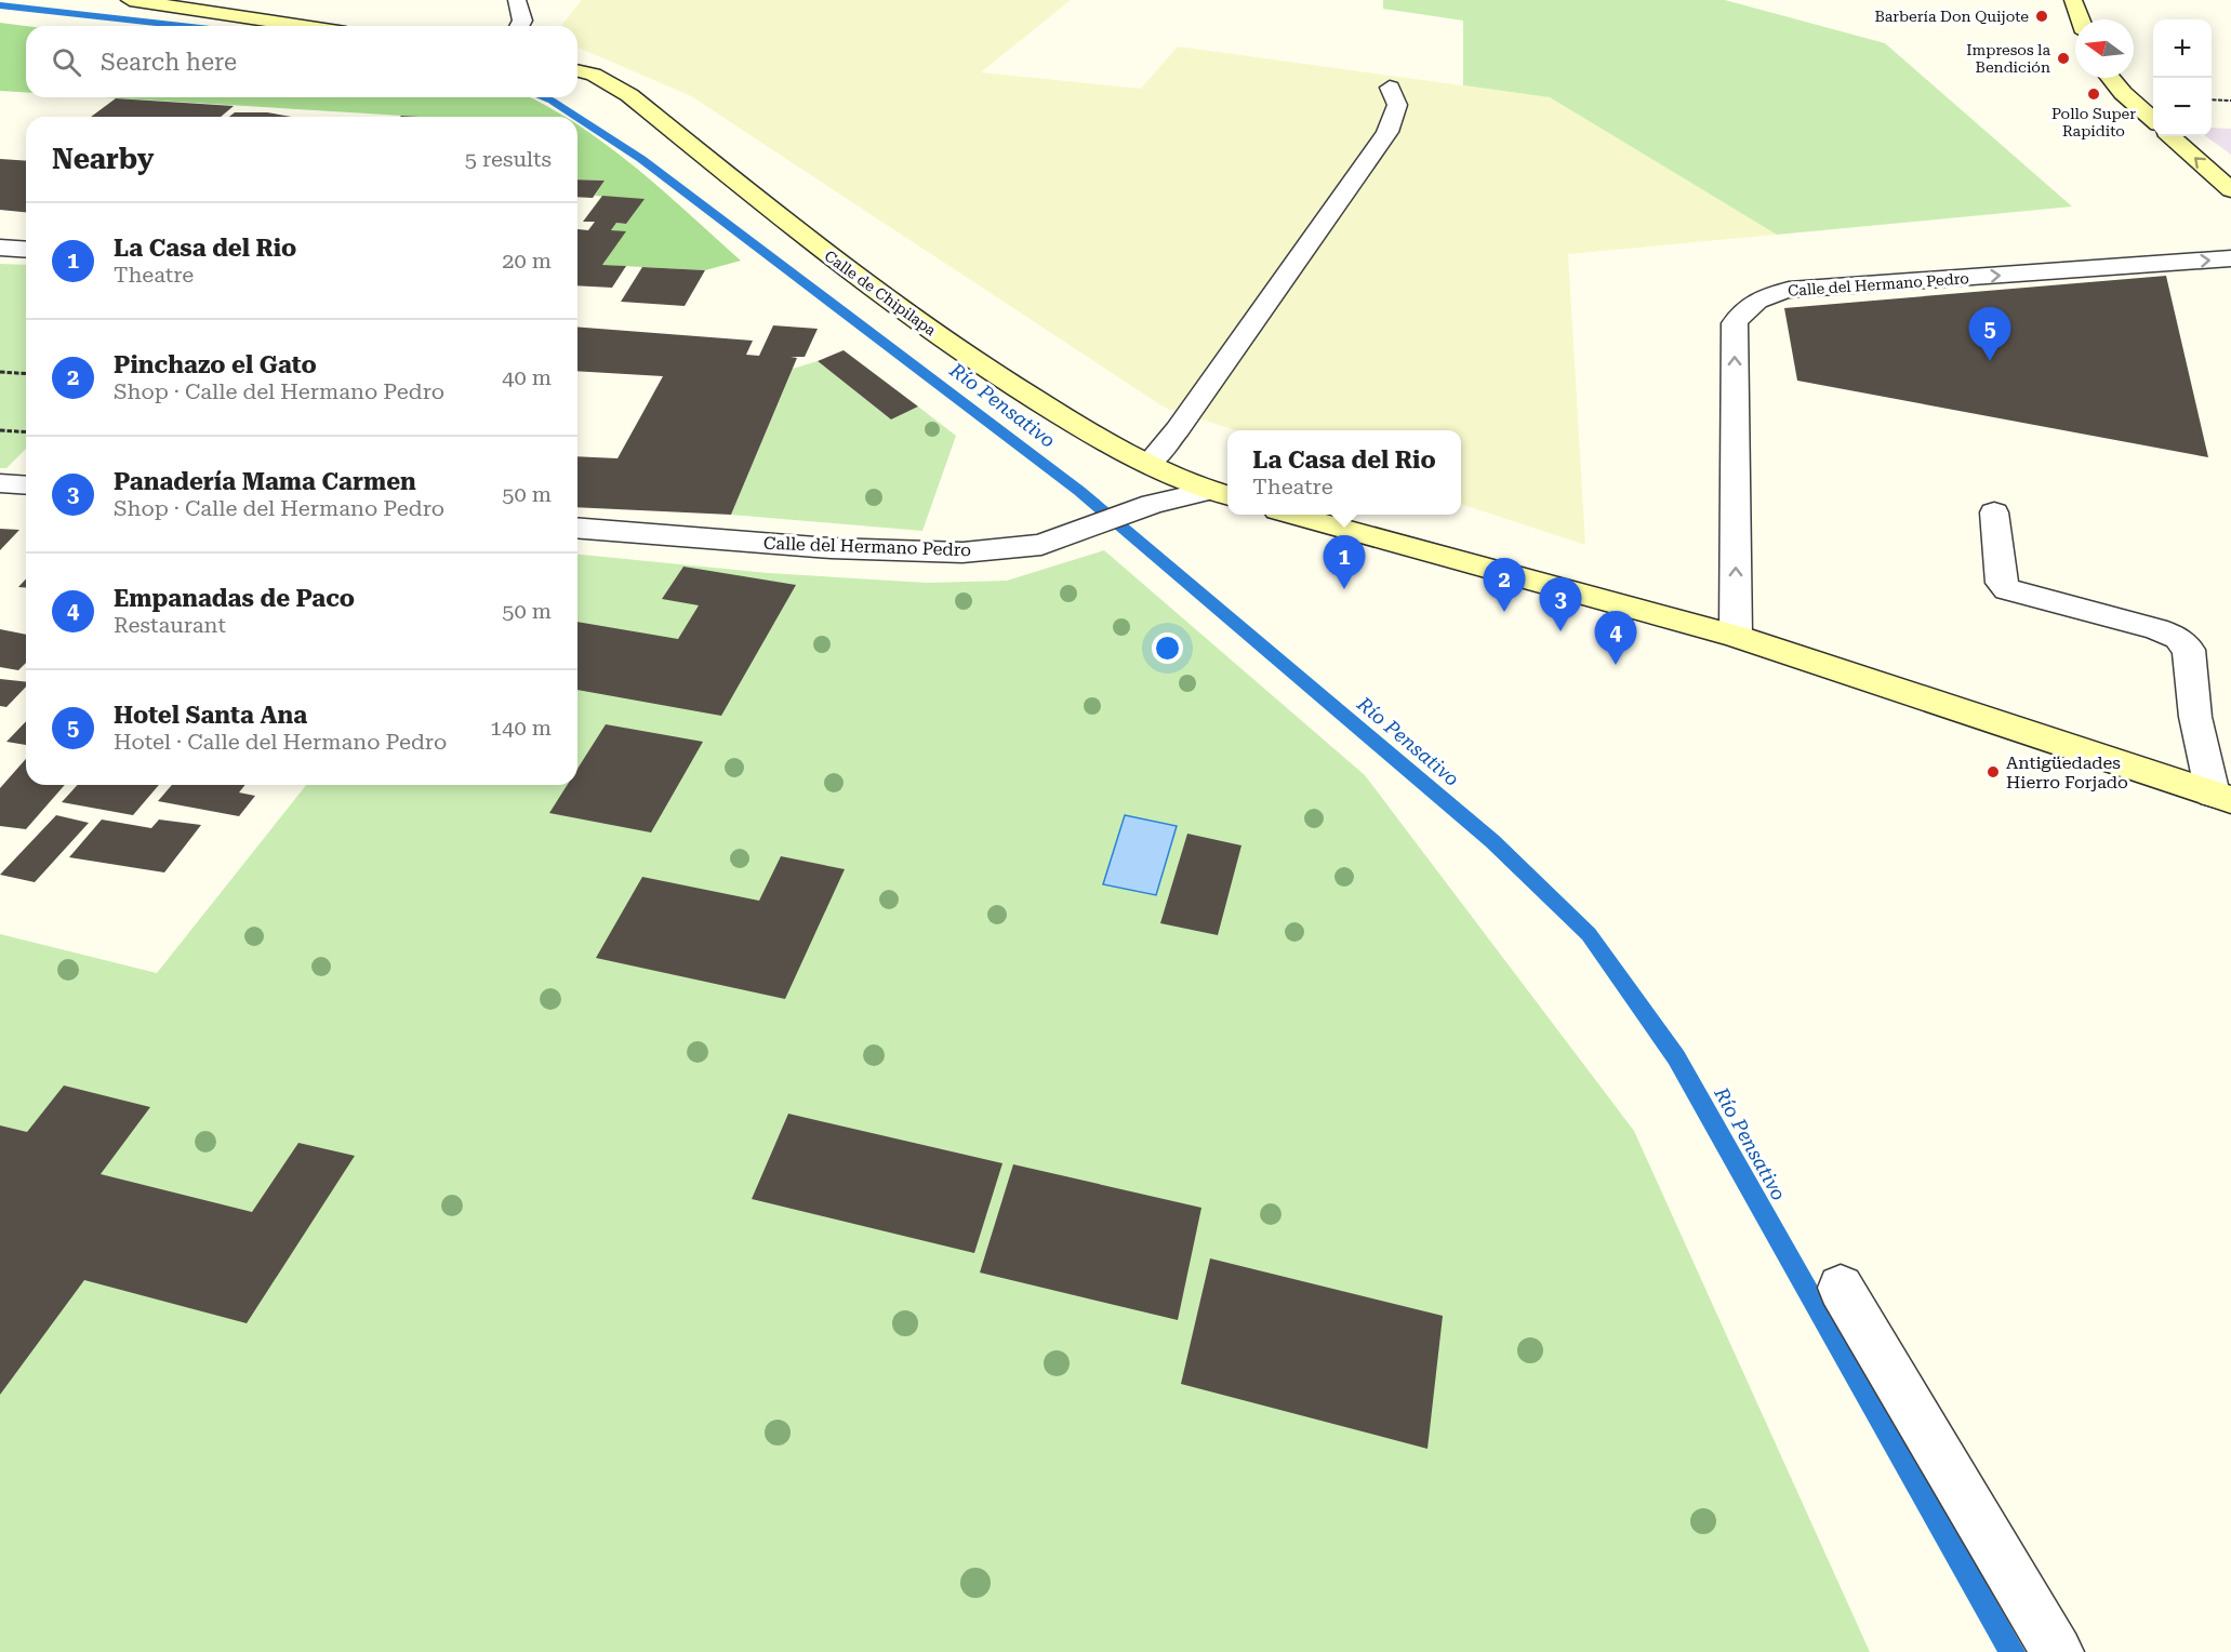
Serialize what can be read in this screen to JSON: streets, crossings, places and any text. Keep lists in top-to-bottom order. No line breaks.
{"streets":{"main road":["Calle de Chipilapa"],"street":["Calle del Hermano Pedro"]},"crossings":[["Calle del Hermano Pedro","Calle de Chipilapa"]],"water":["Río Pensativo"],"places":["Barbería Don Quijote","Impresos la Bendición","Pollo Super Rapidito","Antigüedades Hierro Forjado"],"north":"left","page":{"map_buttons":["+","−"],"search":"Search here","heading":["Nearby","5 results"],"list":[{"mark":"1","name":"La Casa del Rio","note":"Theatre","value":"20 m"},{"mark":"2","name":"Pinchazo el Gato","note":"Shop · Calle del Hermano Pedro","value":"40 m"},{"mark":"3","name":"Panadería Mama Carmen","note":"Shop · Calle del Hermano Pedro","value":"50 m"},{"mark":"4","name":"Empanadas de Paco","note":"Restaurant","value":"50 m"},{"mark":"5","name":"Hotel Santa Ana","note":"Hotel · Calle del Hermano Pedro","value":"140 m"}],"pins":["5","1","2","3","4"],"popup":["La Casa del Rio","Theatre"]}}
